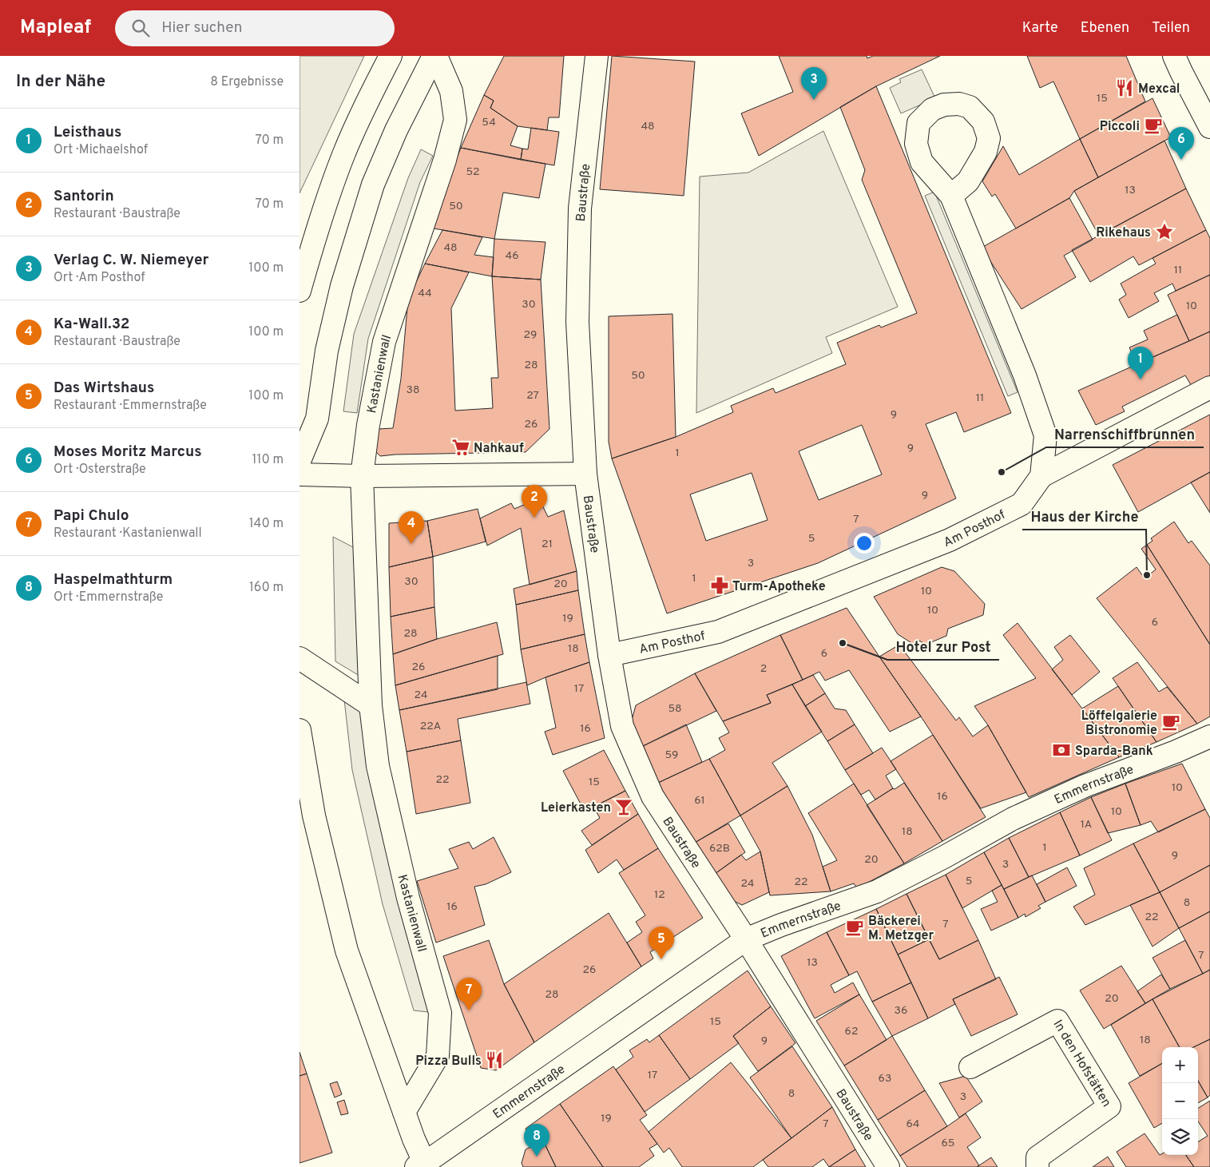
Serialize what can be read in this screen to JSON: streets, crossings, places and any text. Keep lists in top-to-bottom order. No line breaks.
{"streets":{"street":["Baustraße","Kastanienwall","Am Posthof","Emmernstraße","In den Hofstätten"]},"crossings":[["Baustraße","Am Posthof"],["Baustraße","Emmernstraße"]],"places":{"restaurant":["Mexcal","Pizza Bulls"],"cafe":["Piccoli","Löffelgalerie Bistronomie","Bäckerei M. Metzger"],"place":["Rikehaus"],"supermarket":["Nahkauf"],"other":["Narrenschiffbrunnen","Haus der Kirche","Hotel zur Post"],"pharmacy":["Turm-Apotheke"],"bank":["Sparda-Bank"],"bar":["Leierkasten"]},"house_numbers":["15","54","48","52","13","50","48","46","11","44","30","10","29","28","50","38","27","11","9","26","9","1","9","7","5","21","3","1","30","20","10","10","19","6","28","18","6","26","2","17","24","58","22A","16","59","22","15","10","16","61","10","1A","18","1","62B","9","20","3","5","22","24","12","8","16","22","7","7","13","26","28","20","36","15","62","18","9","17","63","8","3","19","7","64","65"],"page":{"header":"Mapleaf","search":"Hier suchen","nav":["Karte","Ebenen","Teilen"],"heading":["In der Nähe","8 Ergebnisse"],"pins":["3","6","1","2","4","5","7","8"],"list":[{"mark":"1","name":"Leisthaus","note":"Ort · Michaelshof","value":"70 m"},{"mark":"2","name":"Santorin","note":"Restaurant · Baustraße","value":"70 m"},{"mark":"3","name":"Verlag C. W. Niemeyer","note":"Ort · Am Posthof","value":"100 m"},{"mark":"4","name":"Ka-Wall.32","note":"Restaurant · Baustraße","value":"100 m"},{"mark":"5","name":"Das Wirtshaus","note":"Restaurant · Emmernstraße","value":"100 m"},{"mark":"6","name":"Moses Moritz Marcus","note":"Ort · Osterstraße","value":"110 m"},{"mark":"7","name":"Papi Chulo","note":"Restaurant · Kastanienwall","value":"140 m"},{"mark":"8","name":"Haspelmathturm","note":"Ort · Emmernstraße","value":"160 m"}],"map_buttons":["+","−"]}}
